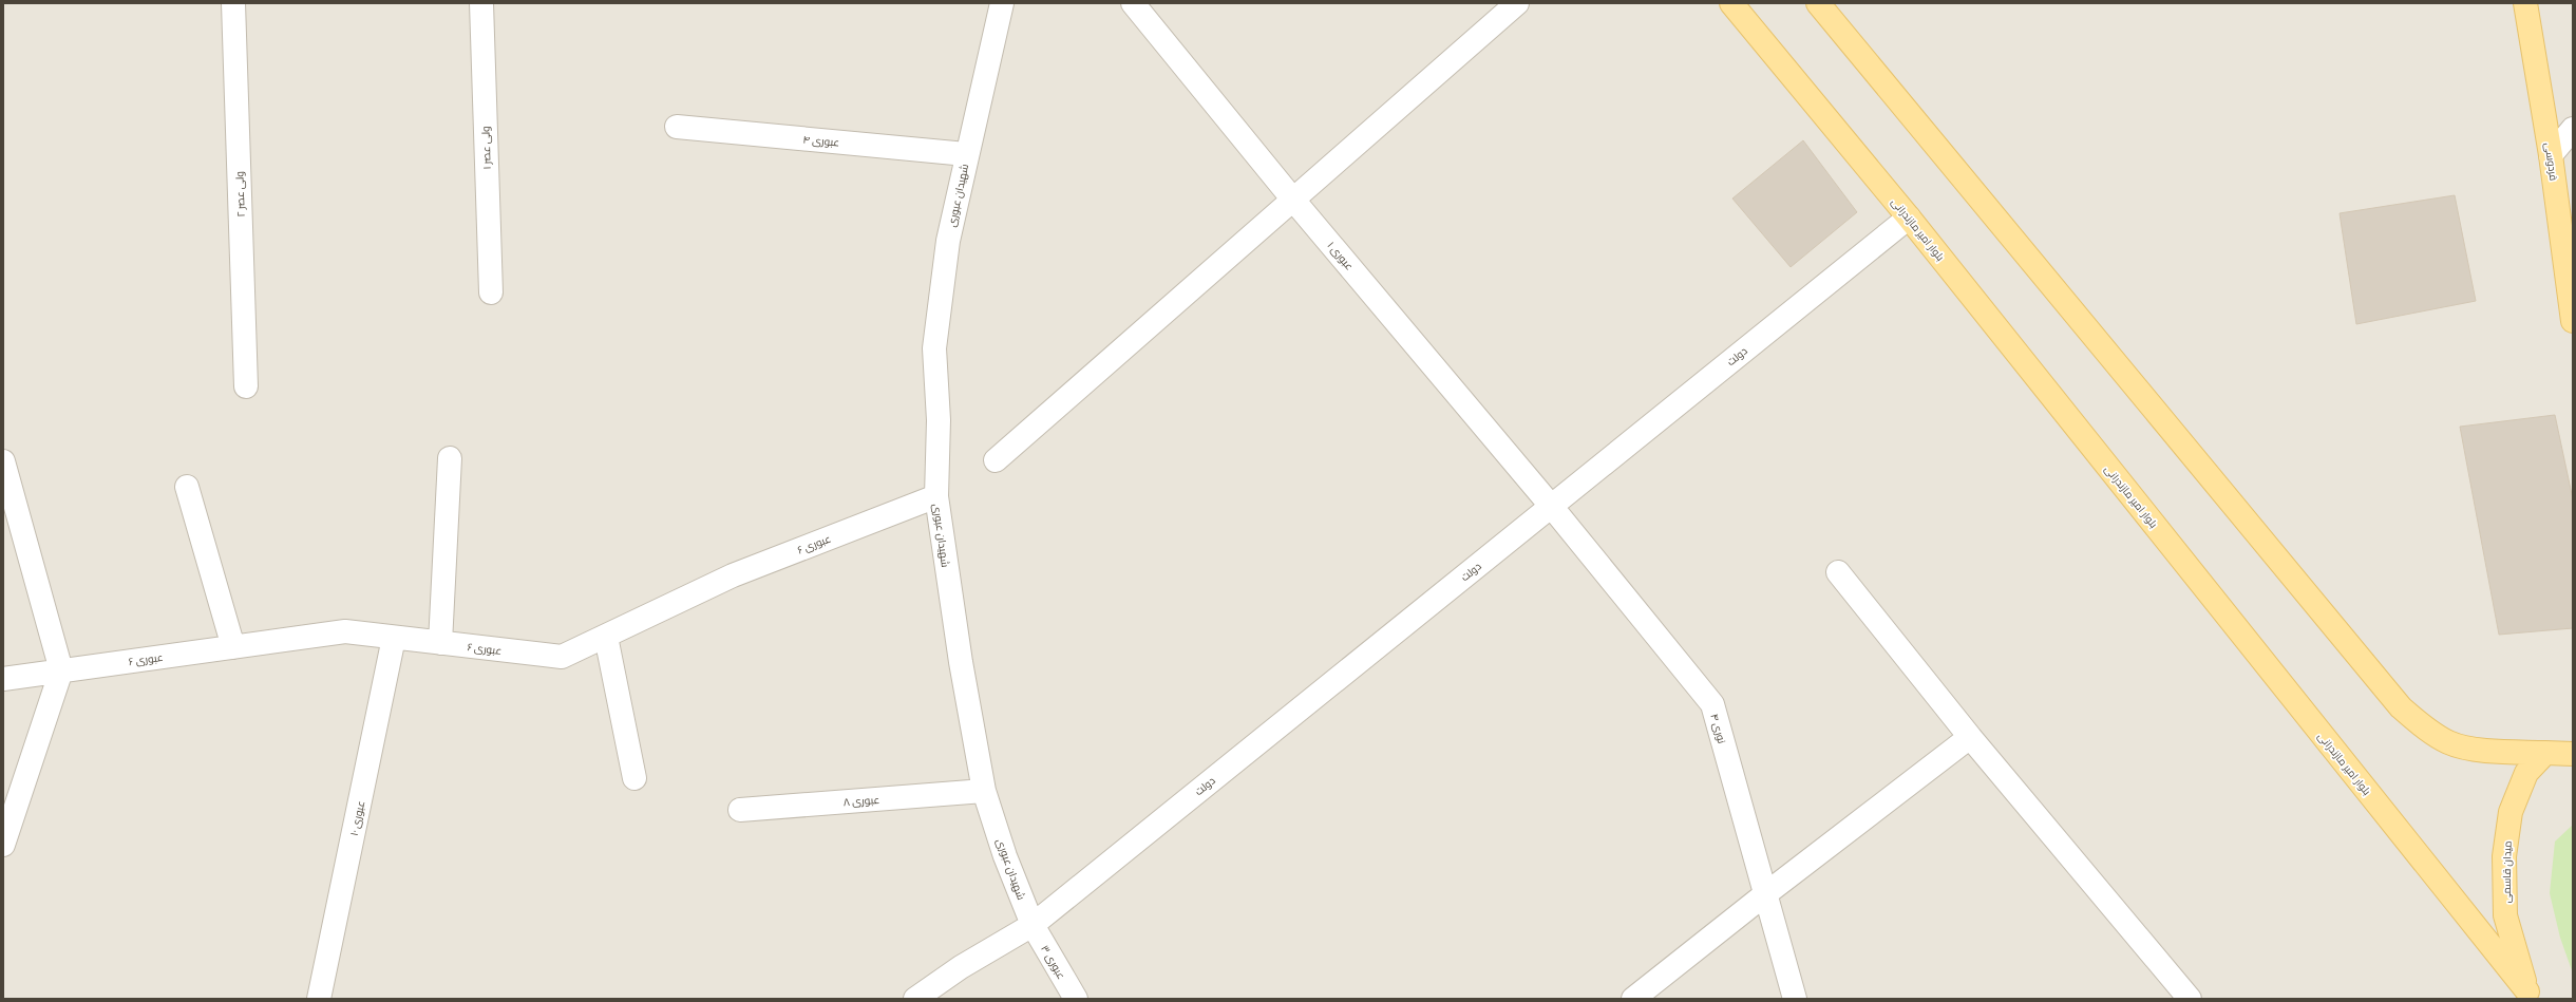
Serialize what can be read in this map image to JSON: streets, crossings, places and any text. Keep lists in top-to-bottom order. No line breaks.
{"streets":{"main road":["فردوسی","بلوار امیر مازندرانی","میدان قاسمی"],"street":["عبوری ۴","ولی عصر ۱","ولی عصر ۲","شهیدان عبوری","عبوری ۱","دولت","عبوری ۶","نوری ۴","عبوری ۸","عبوری ۱۰","عبوری ۳"]},"crossings":[["عبوری ۴","شهیدان عبوری"],["شهیدان عبوری","دولت"],["شهیدان عبوری","عبوری ۶"],["شهیدان عبوری","عبوری ۸"],["شهیدان عبوری","عبوری ۳"],["بلوار امیر مازندرانی","دولت"],["بلوار امیر مازندرانی","میدان قاسمی"],["عبوری ۱","دولت"],["عبوری ۱","نوری ۴"],["دولت","نوری ۴"],["دولت","عبوری ۳"],["عبوری ۶","عبوری ۱۰"]]}
